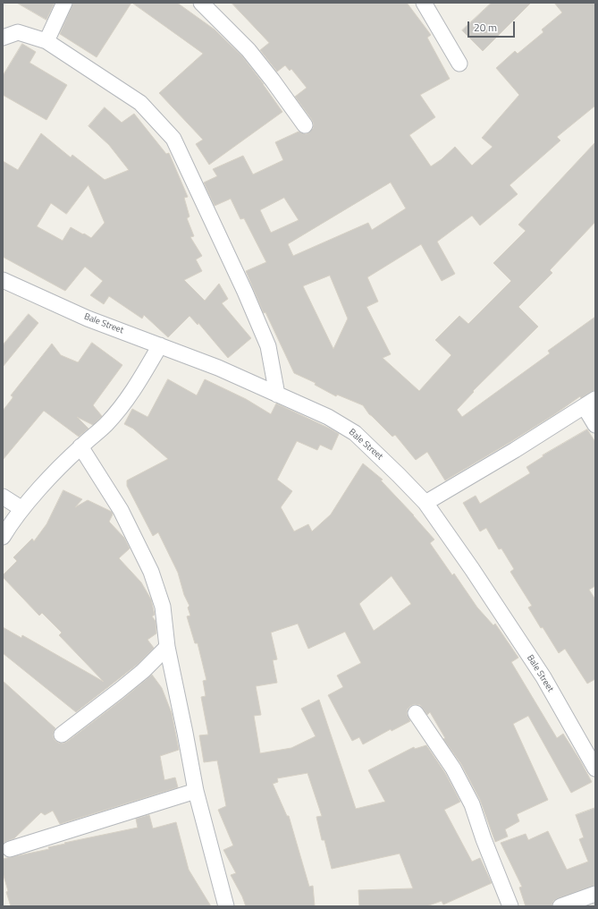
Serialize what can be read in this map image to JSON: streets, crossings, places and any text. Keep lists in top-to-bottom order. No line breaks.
{"streets":{"street":["Bale Street"]},"scale_bar":"20 m"}
